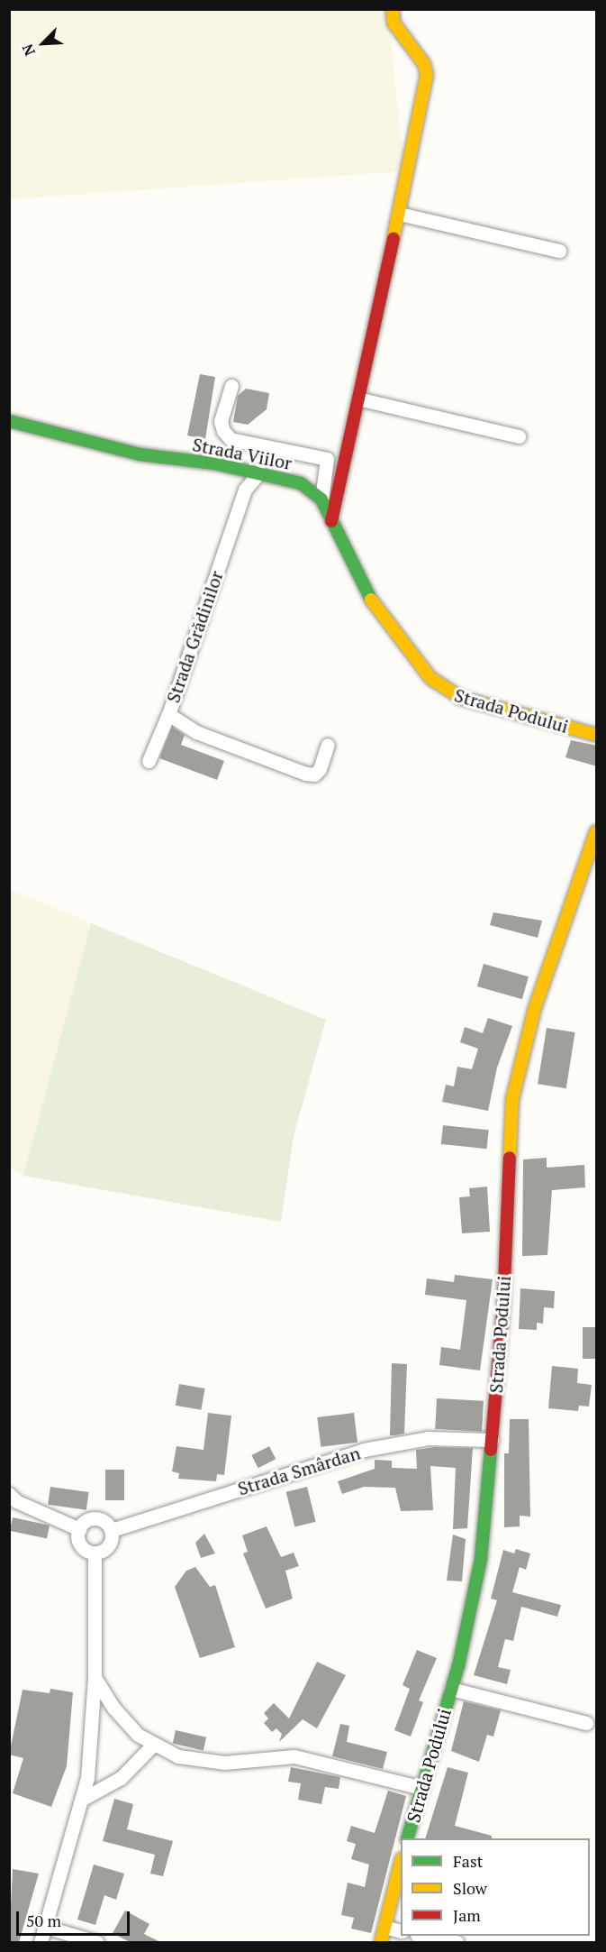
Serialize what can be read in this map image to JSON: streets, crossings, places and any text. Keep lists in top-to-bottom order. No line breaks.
{"streets":{"street":["Strada Viilor","Strada Grădinilor","Strada Podului","Strada Smârdan"]},"crossings":[["Strada Viilor","Strada Grădinilor"],["Strada Viilor","Strada Podului"],["Strada Podului","Strada Smârdan"]],"legend":["Fast","Slow","Jam"],"scale_bar":"50 m","north":"bottom left"}
